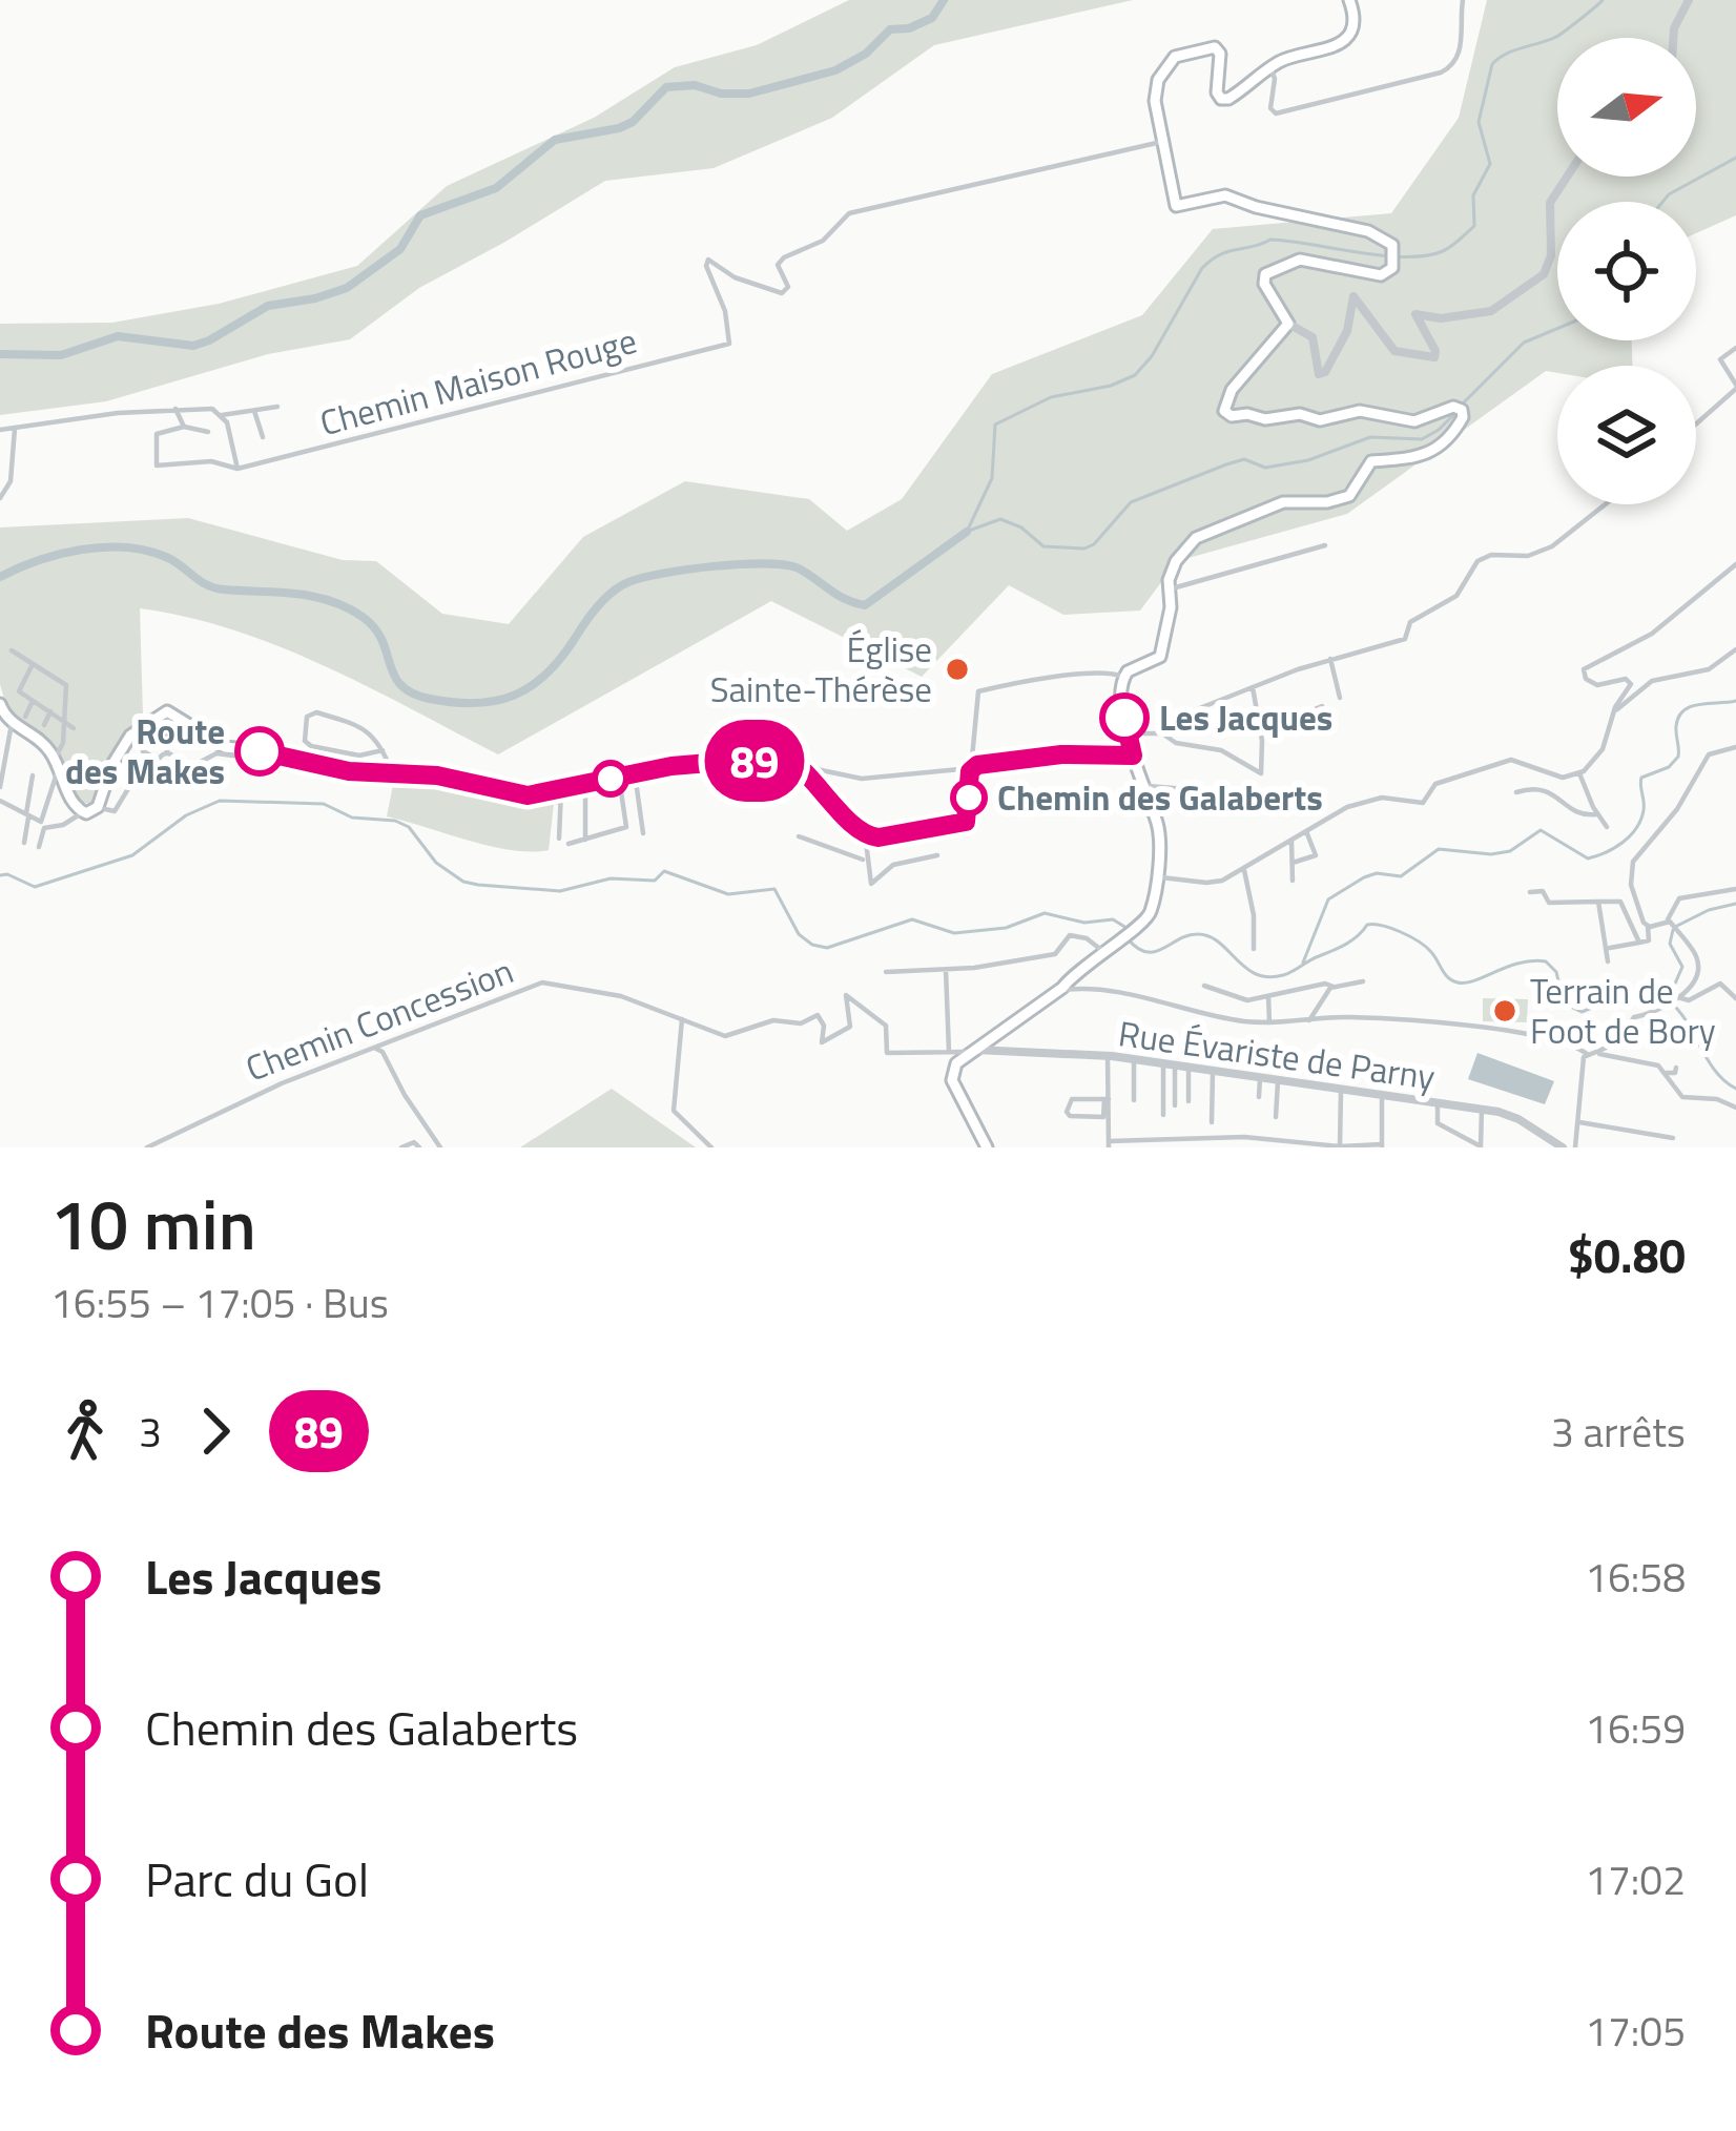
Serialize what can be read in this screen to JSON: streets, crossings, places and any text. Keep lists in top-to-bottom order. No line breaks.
{"streets":{"street":["Chemin Maison Rouge","Chemin Concession","Rue Évariste de Parny"]},"crossings":[["Chemin Concession","Rue Évariste de Parny"]],"places":["Église Sainte-Thérèse","Les Jacques","Route des Makes","Chemin des Galaberts","Terrain de Foot de Bory"],"lines":["bus line 89"],"north":"right","page":{"on_map":"89","heading":["10 min","16:55 – 17:05 · Bus","$0.80"],"legs":["3","89","3 arrêts"],"list":[{"name":"Les Jacques","value":"16:58"},{"name":"Chemin des Galaberts","value":"16:59"},{"name":"Parc du Gol","value":"17:02"},{"name":"Route des Makes","value":"17:05"}]}}
